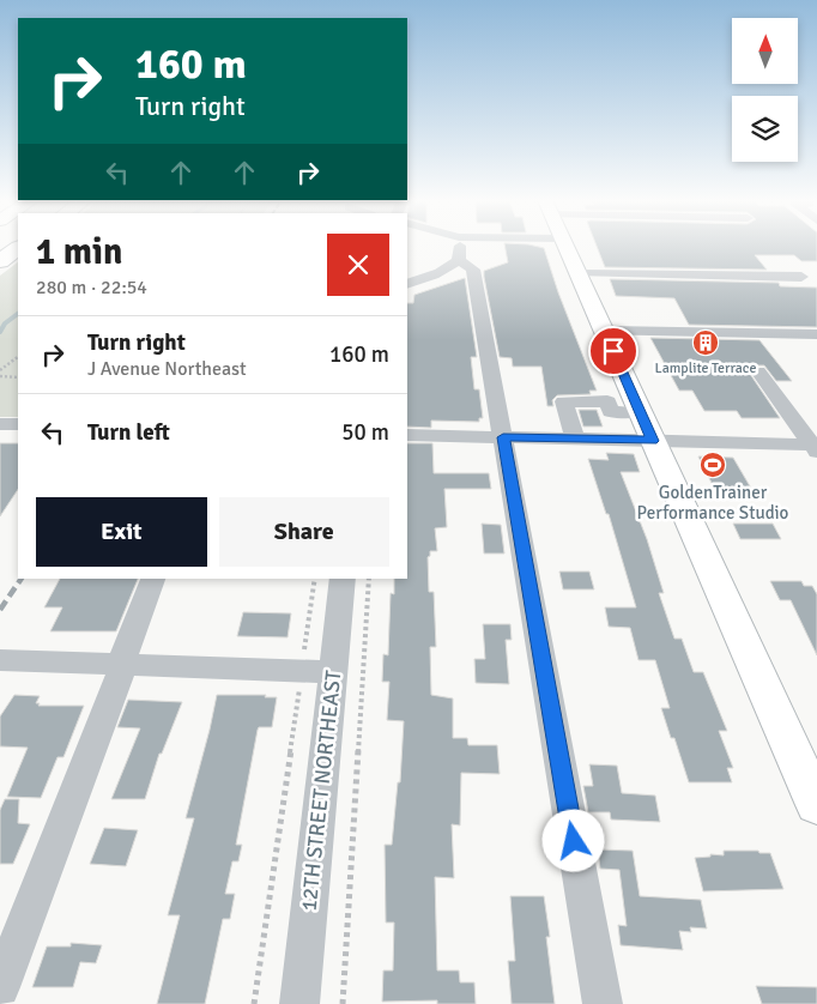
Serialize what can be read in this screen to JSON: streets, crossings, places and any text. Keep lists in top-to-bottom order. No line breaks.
{"streets":{"street":["12TH STREET NORTHEAST"]},"places":{"building":["Lamplite Terrace"],"sports":["GoldenTrainer Performance Studio"]},"north":"top","page":{"turn":["160 m","Turn right"],"heading":["1 min","280 m · 22:54"],"list":[{"name":"Turn right","note":"J Avenue Northeast","value":"160 m"},{"name":"Turn left","value":"50 m"}],"buttons":["Exit","Share"]}}
